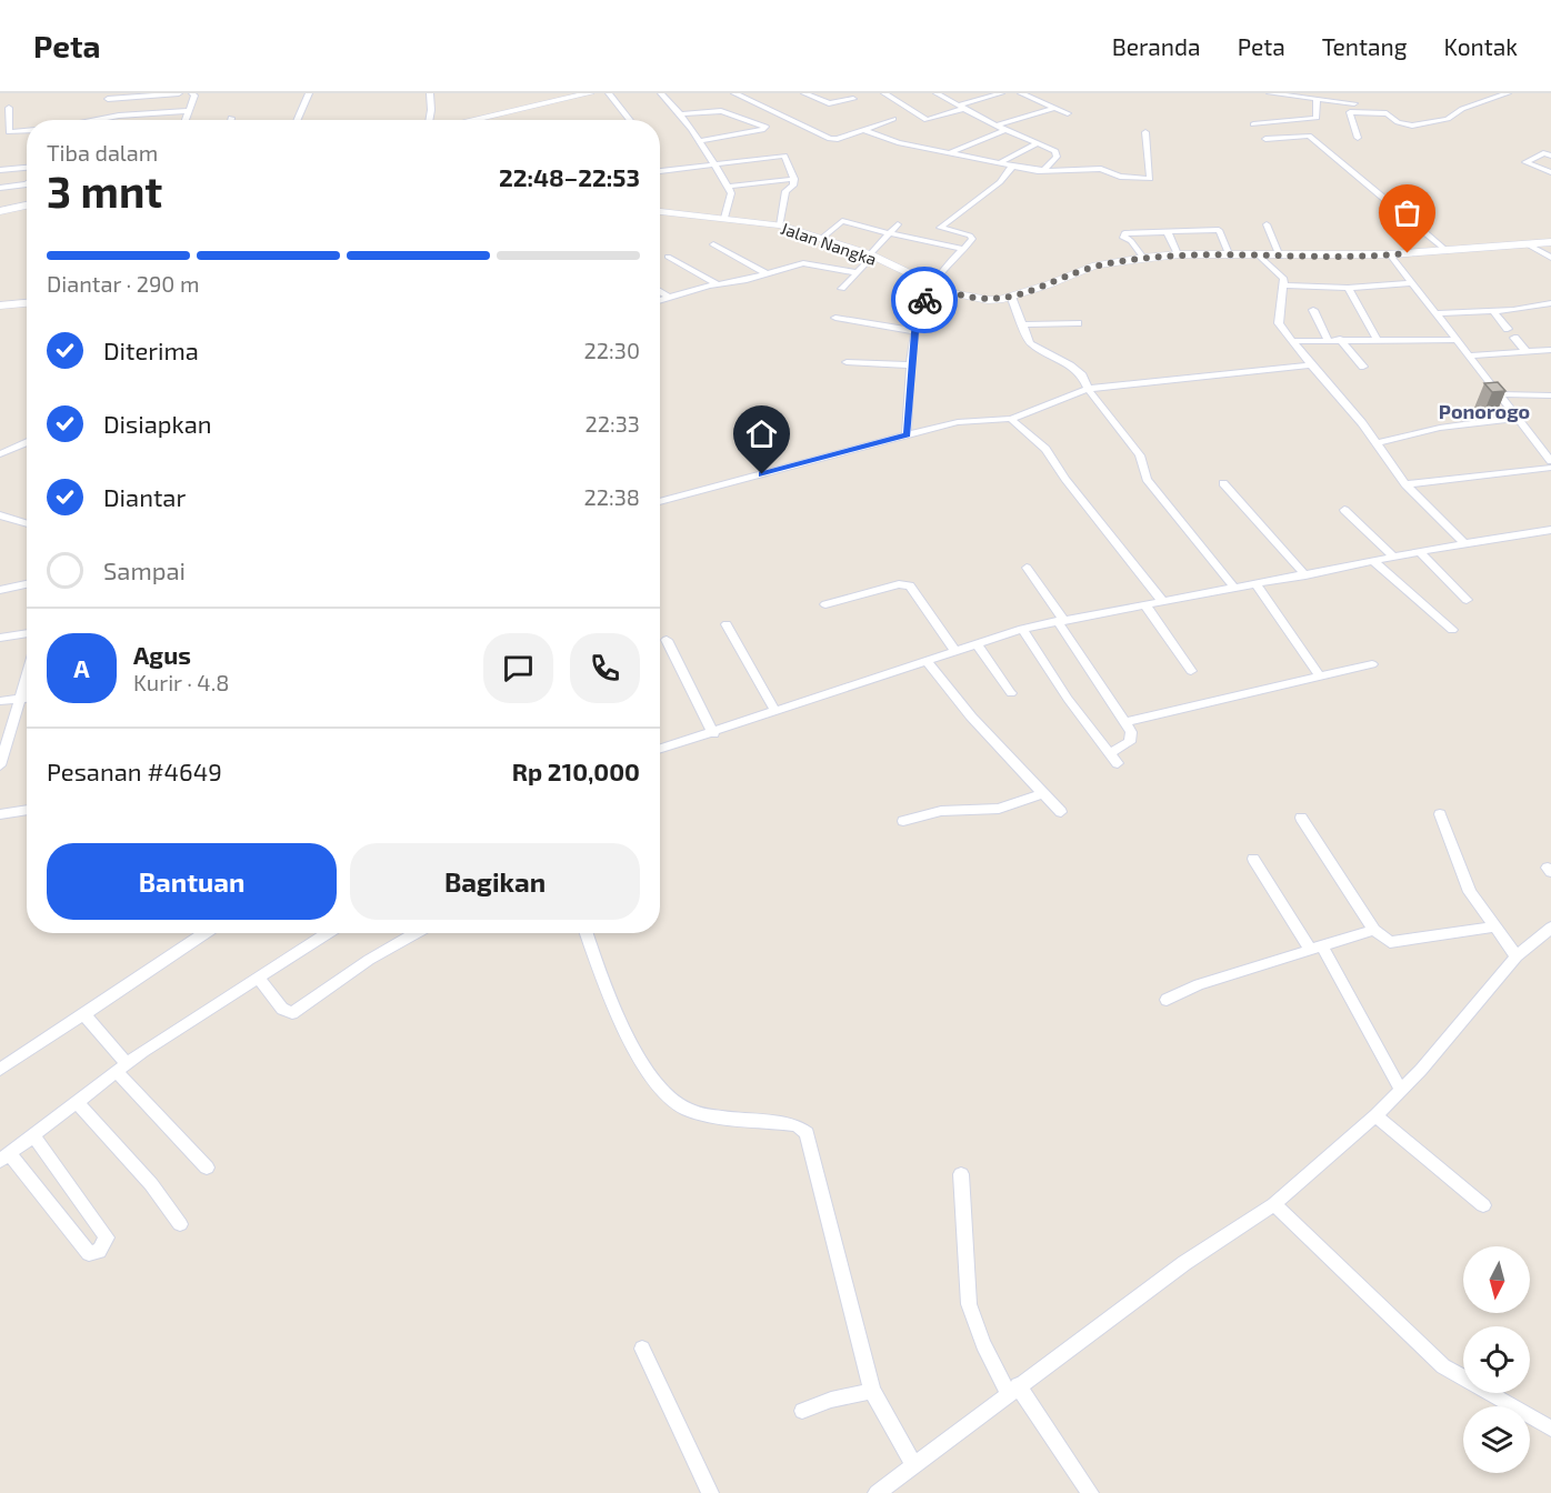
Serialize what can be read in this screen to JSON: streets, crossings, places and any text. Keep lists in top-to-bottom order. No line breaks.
{"streets":{"street":["Jalan Nangka"]},"districts":["Ponorogo"],"north":"bottom","page":{"header":"Peta","nav":["Beranda","Peta","Tentang","Kontak"],"heading":["3 mnt","Tiba dalam","22:48–22:53"],"panel":["Agus","Kurir · 4.8","Pesanan #4649","Rp 210,000"],"bar":"Diantar · 290 m","list":[["Diterima","22:30"],["Disiapkan","22:33"],["Diantar","22:38"],"Sampai"],"round":"A","buttons":["Bantuan","Bagikan"]}}
